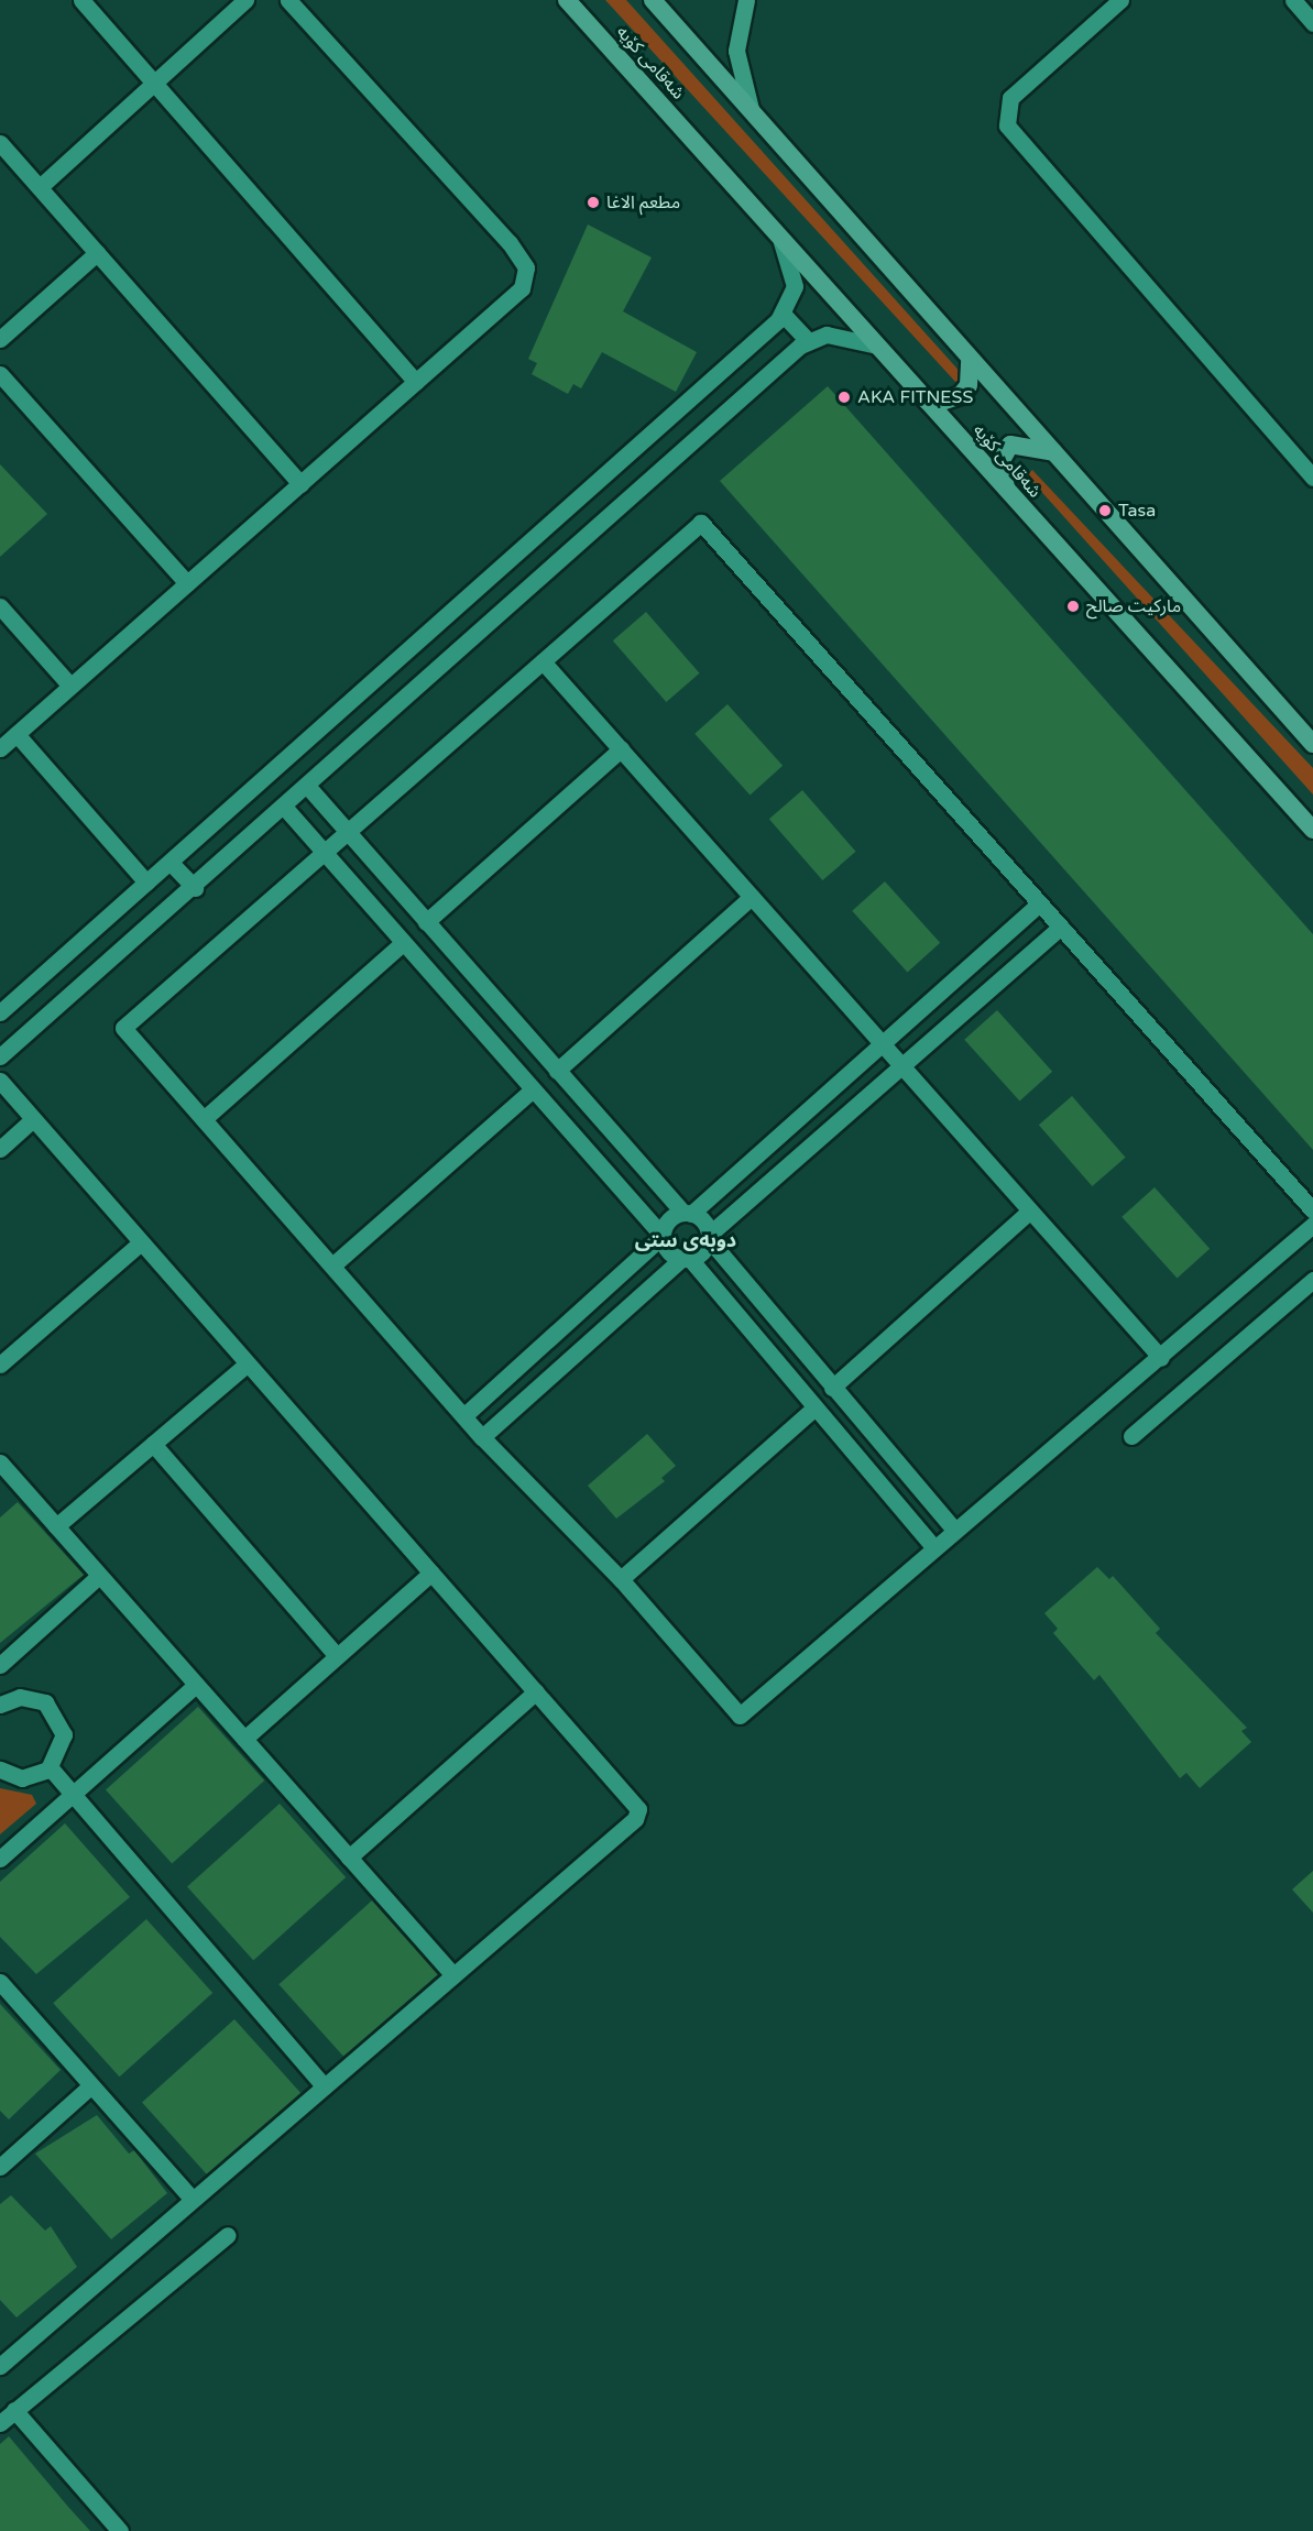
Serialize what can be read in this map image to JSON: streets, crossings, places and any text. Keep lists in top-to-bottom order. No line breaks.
{"streets":{"highway":["شەقامی کۆیە"]},"districts":["دوبه‌ی ستی"],"places":["مطعم الاغا","AKA FITNESS","Tasa","ماركيت صالح"]}
